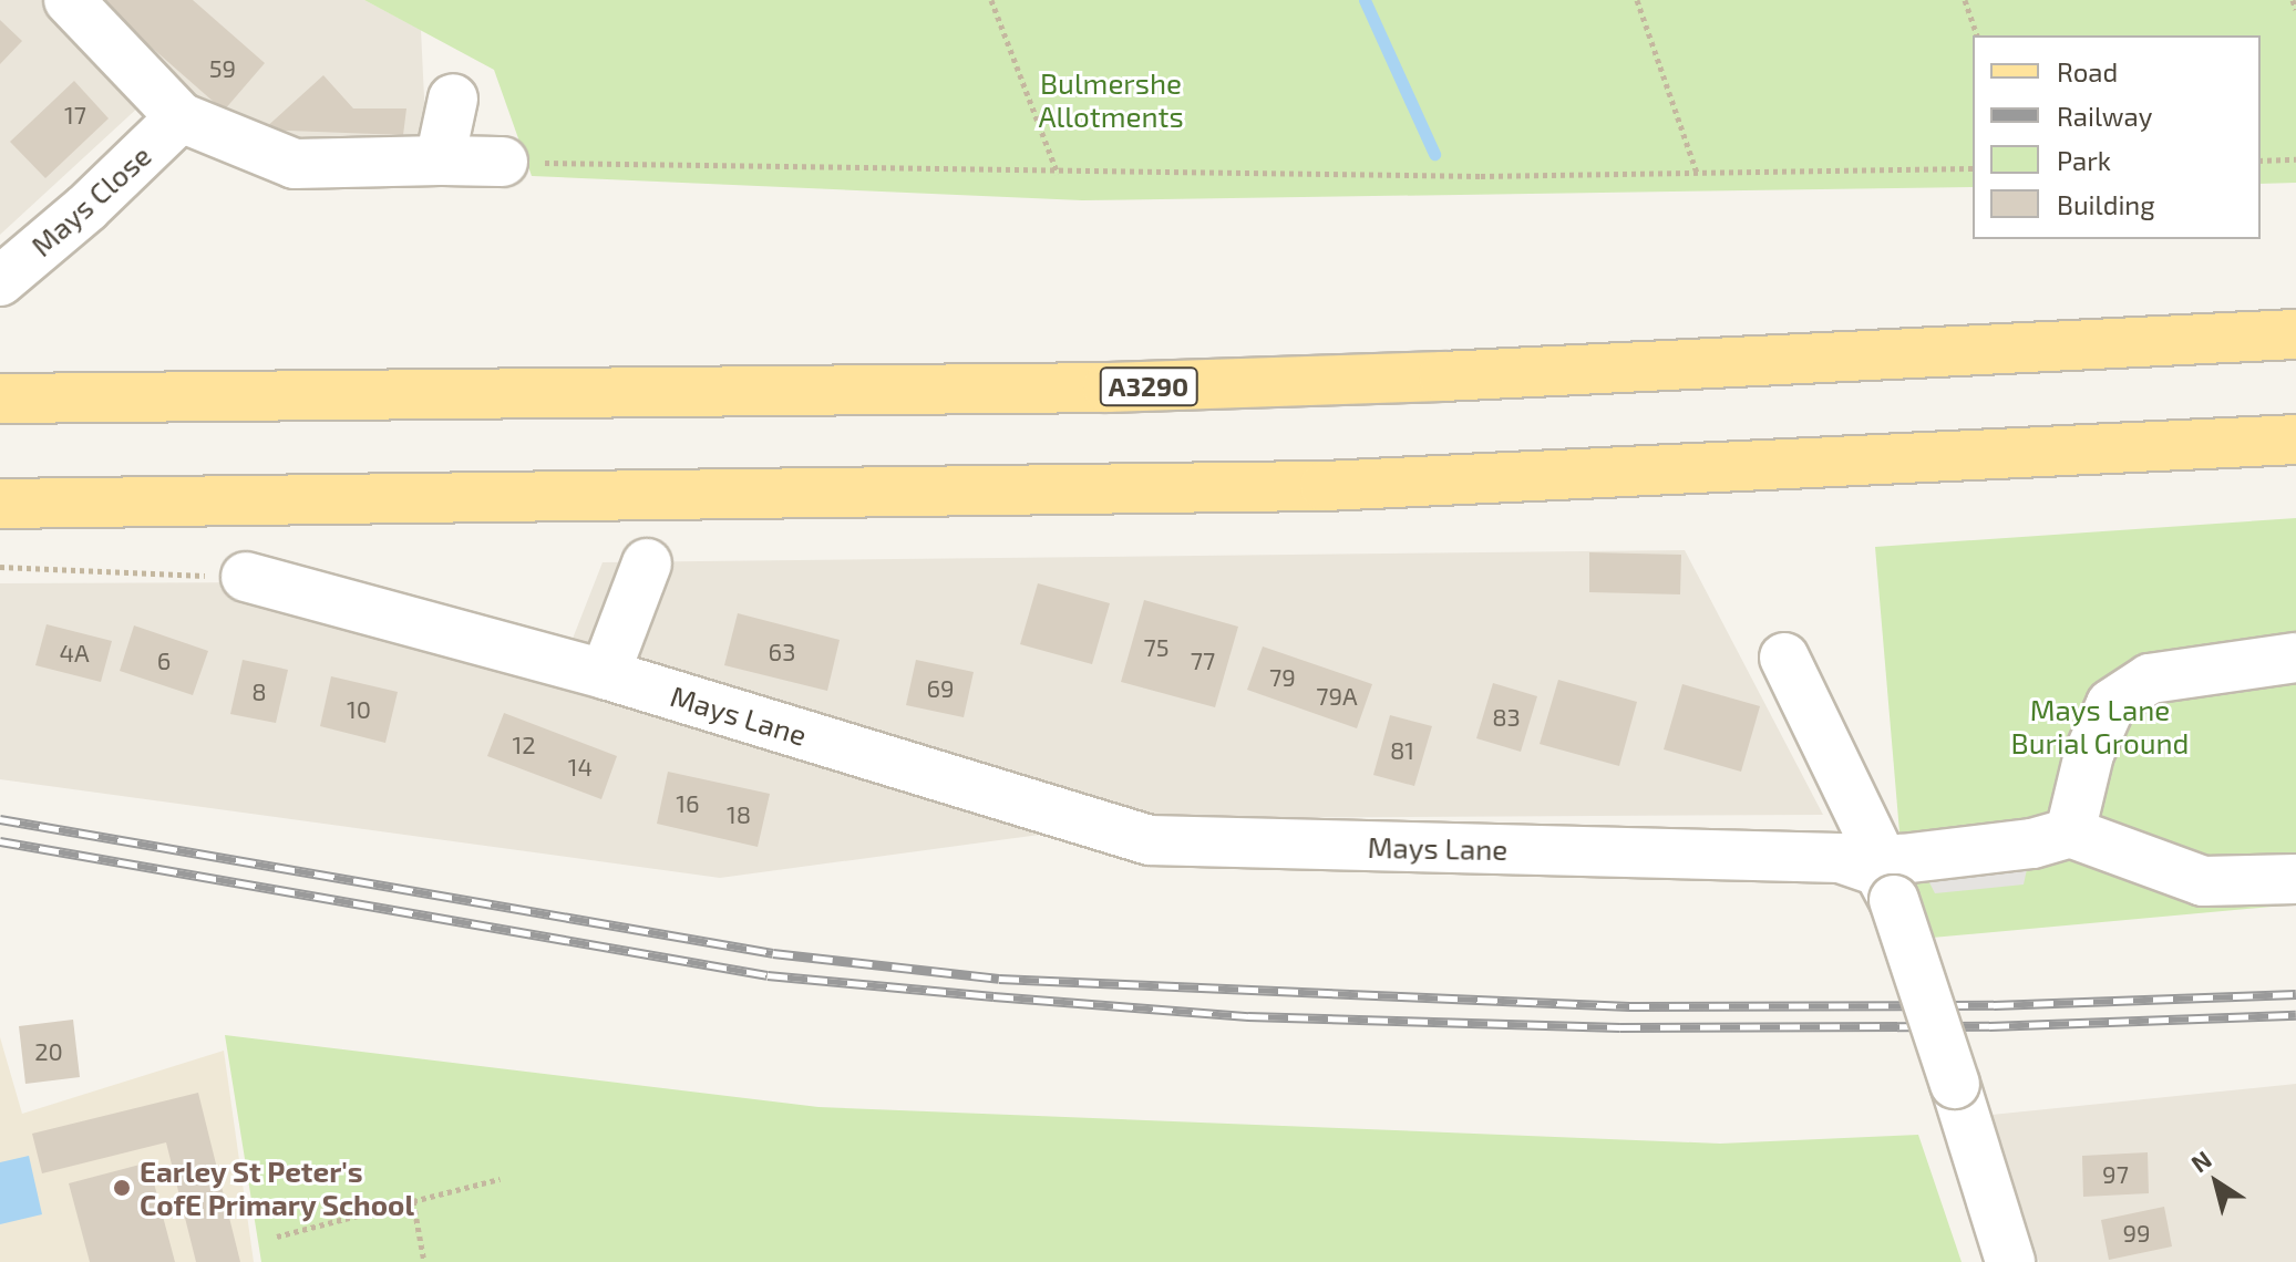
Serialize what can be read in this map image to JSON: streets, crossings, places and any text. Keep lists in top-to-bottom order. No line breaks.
{"streets":{"main road":["A3290"],"street":["Mays Close","Mays Lane"]},"parks":["Bulmershe Allotments","Mays Lane Burial Ground"],"places":["Earley St Peter's CofE Primary School"],"house_numbers":["59","17","75","63","4A","6","77","79","69","8","79A","10","83","12","81","14","16","18","20","97","99"],"legend":["Road","Railway","Park","Building"],"north":"top left"}
